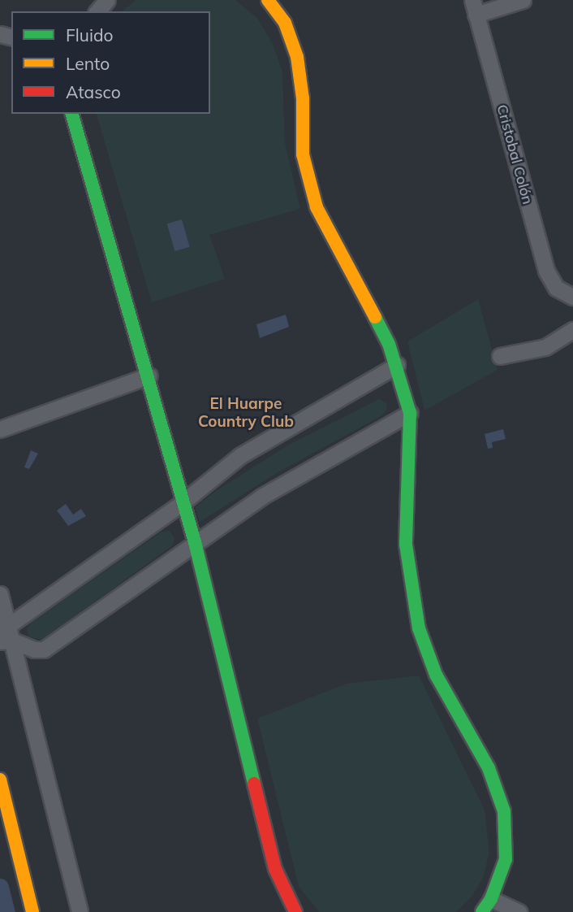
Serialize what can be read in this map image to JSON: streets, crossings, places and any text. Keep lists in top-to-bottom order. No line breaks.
{"streets":{"street":["Cristobal Colón"]},"districts":["El Huarpe Country Club"],"legend":["Fluido","Lento","Atasco"]}
